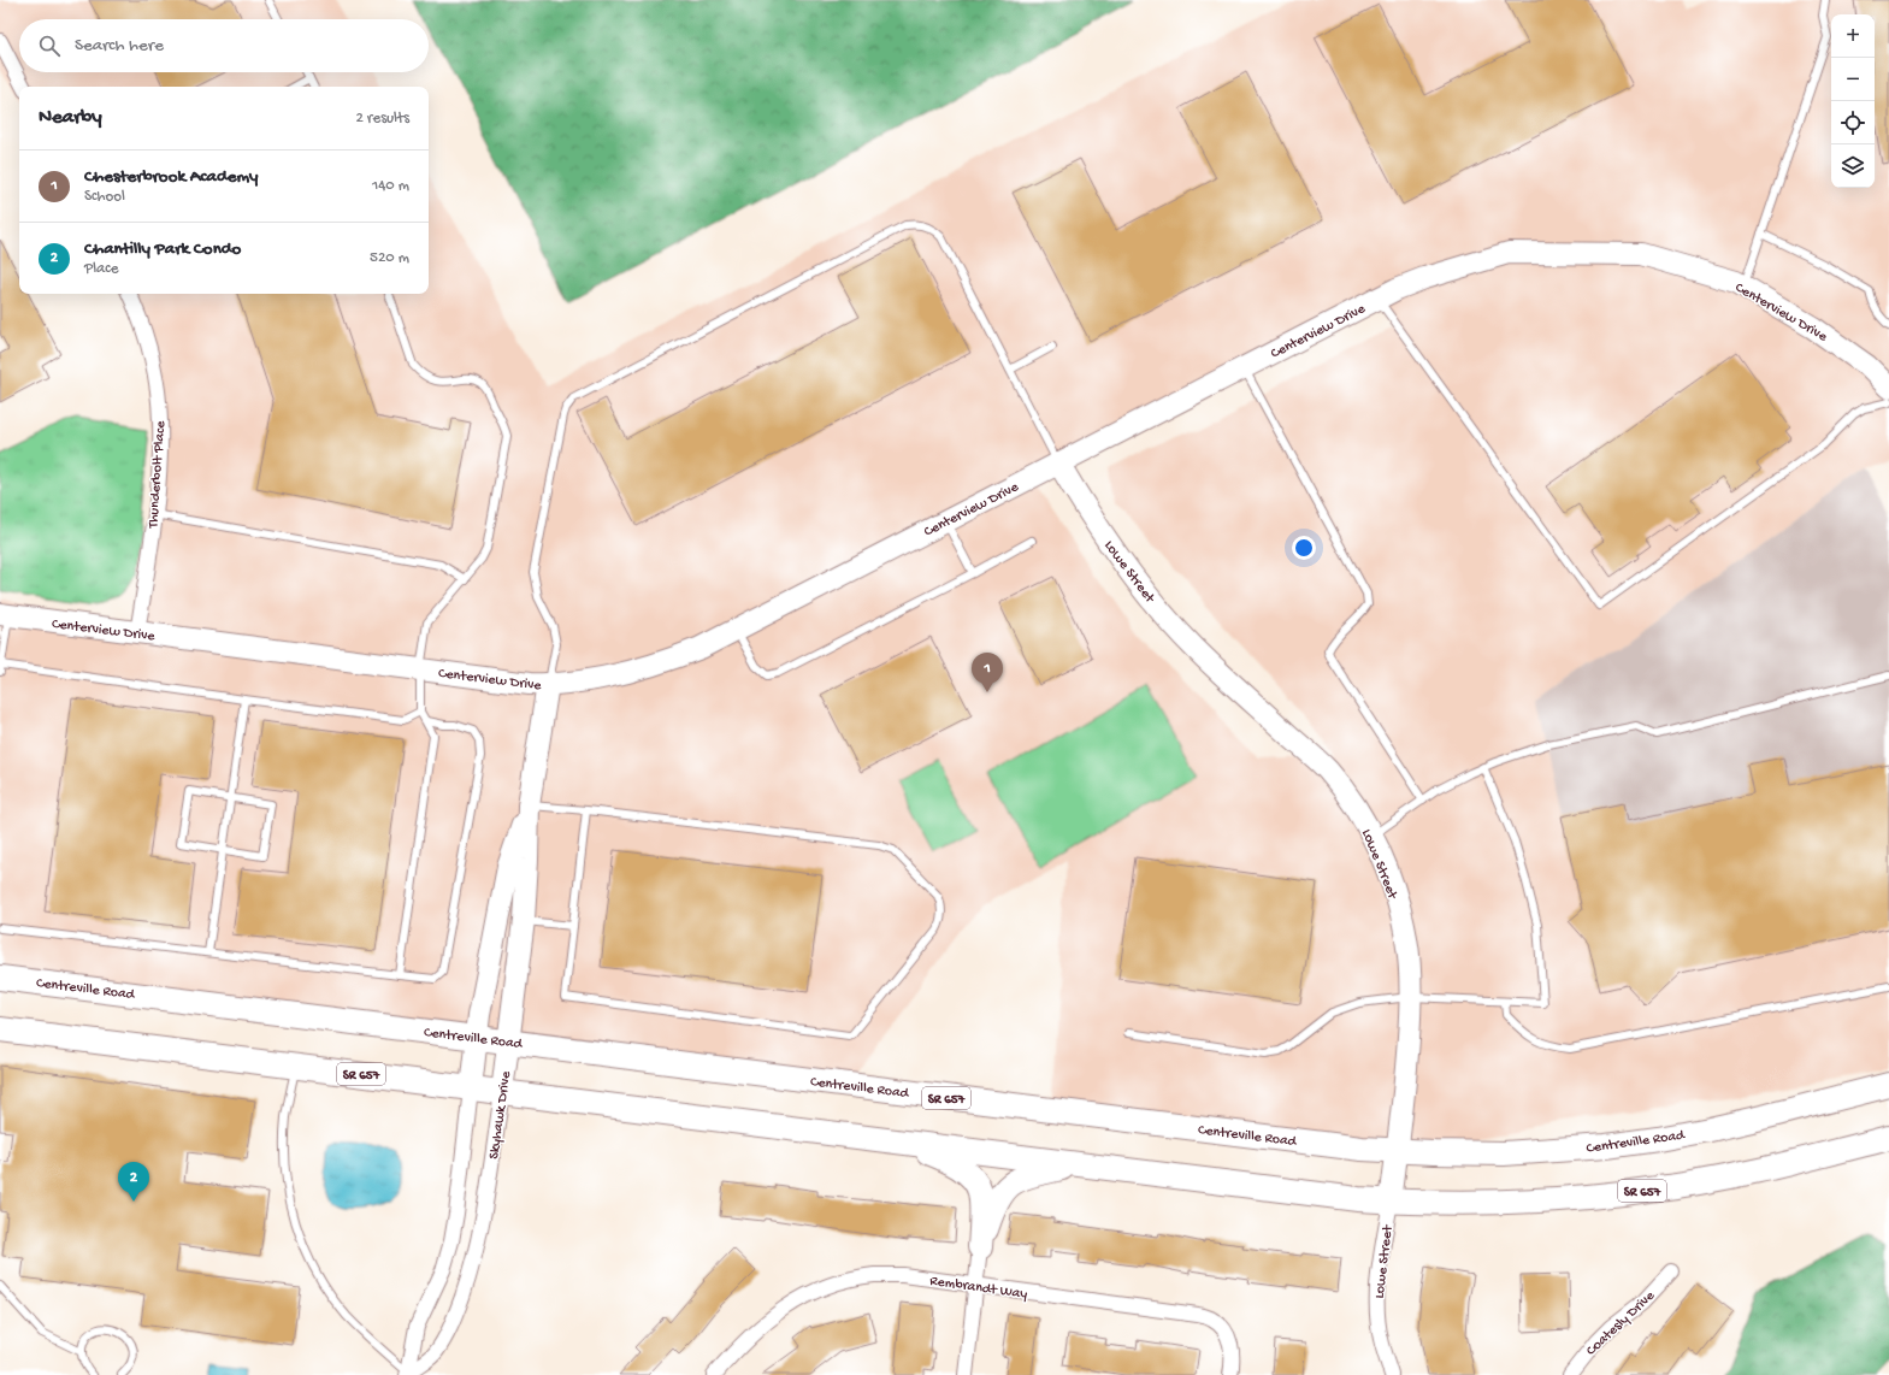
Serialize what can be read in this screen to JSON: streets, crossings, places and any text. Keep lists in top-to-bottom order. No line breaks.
{"streets":{"main road":["Centreville Road","SR 657"],"street":["Centerview Drive","Thunderbolt Place","Lowe Street","Skyhawk Drive","Rembrandt Way","Coatesly Drive"]},"crossings":[["Centerview Drive","Thunderbolt Place"],["Centerview Drive","Lowe Street"],["Centerview Drive","Skyhawk Drive"],["Lowe Street","Centreville Road"],["Lowe Street","SR 657"],["Centreville Road","Skyhawk Drive"],["SR 657","Skyhawk Drive"]],"page":{"map_buttons":["+","−"],"search":"Search here","heading":["Nearby","2 results"],"list":[{"mark":"1","name":"Chesterbrook Academy","note":"School","value":"140 m"},{"mark":"2","name":"Chantilly Park Condo","note":"Place","value":"520 m"}],"pins":["1","2"]}}
